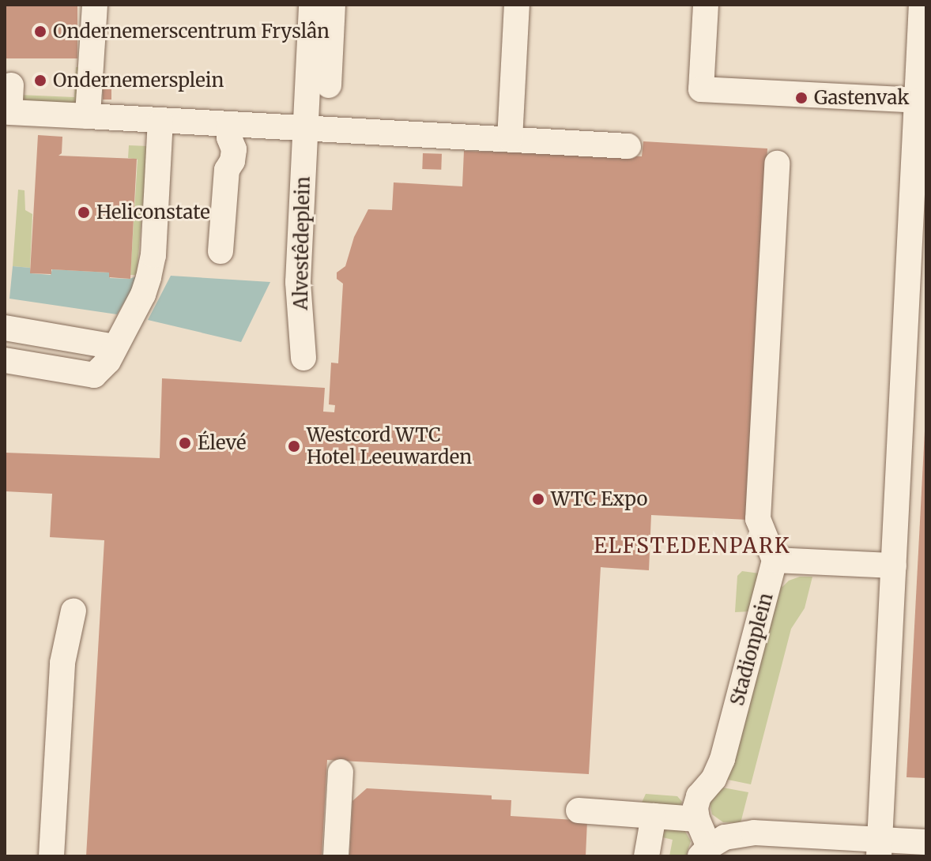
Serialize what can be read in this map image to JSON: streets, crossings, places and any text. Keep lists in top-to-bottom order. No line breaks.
{"streets":{"street":["Alvestêdeplein","Stadionplein"]},"districts":["ELFSTEDENPARK"],"places":["Ondernemerscentrum Fryslân","Ondernemersplein","Gastenvak","Heliconstate","Élevé","Westcord WTC Hotel Leeuwarden","WTC Expo"]}
